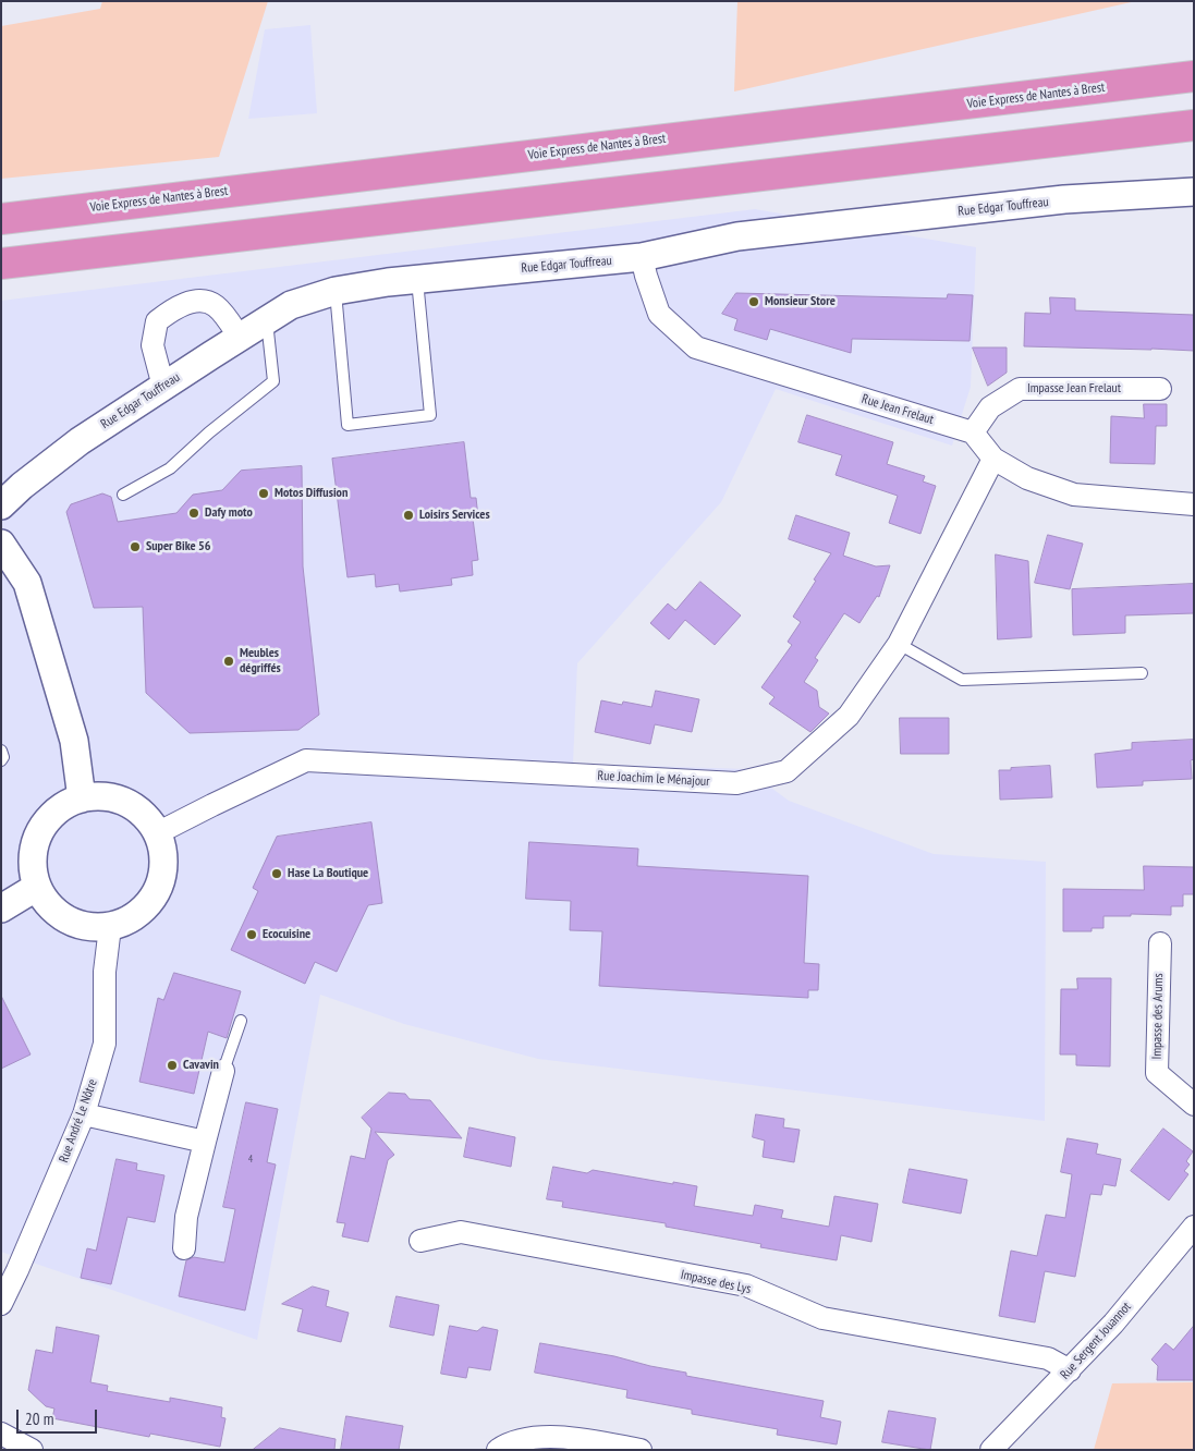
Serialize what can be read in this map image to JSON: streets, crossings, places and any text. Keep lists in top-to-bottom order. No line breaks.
{"streets":{"highway":["Voie Express de Nantes à Brest"],"street":["Rue Edgar Touffreau","Impasse Jean Frelaut","Rue Jean Frelaut","Rue Joachim le Ménajour","Impasse des Arums","Rue André Le Nôtre","Impasse des Lys","Rue Sergent Jouannot"]},"crossings":[["Rue Edgar Touffreau","Rue Jean Frelaut"],["Impasse Jean Frelaut","Rue Jean Frelaut"],["Rue Joachim le Ménajour","Rue André Le Nôtre"],["Impasse des Lys","Rue Sergent Jouannot"]],"places":["Monsieur Store","Motos Diffusion","Dafy moto","Loisirs Services","Super Bike 56","Meubles dégriffés","Hase La Boutique","Ecocuisine","Cavavin"],"house_numbers":["4"],"scale_bar":"20 m"}
